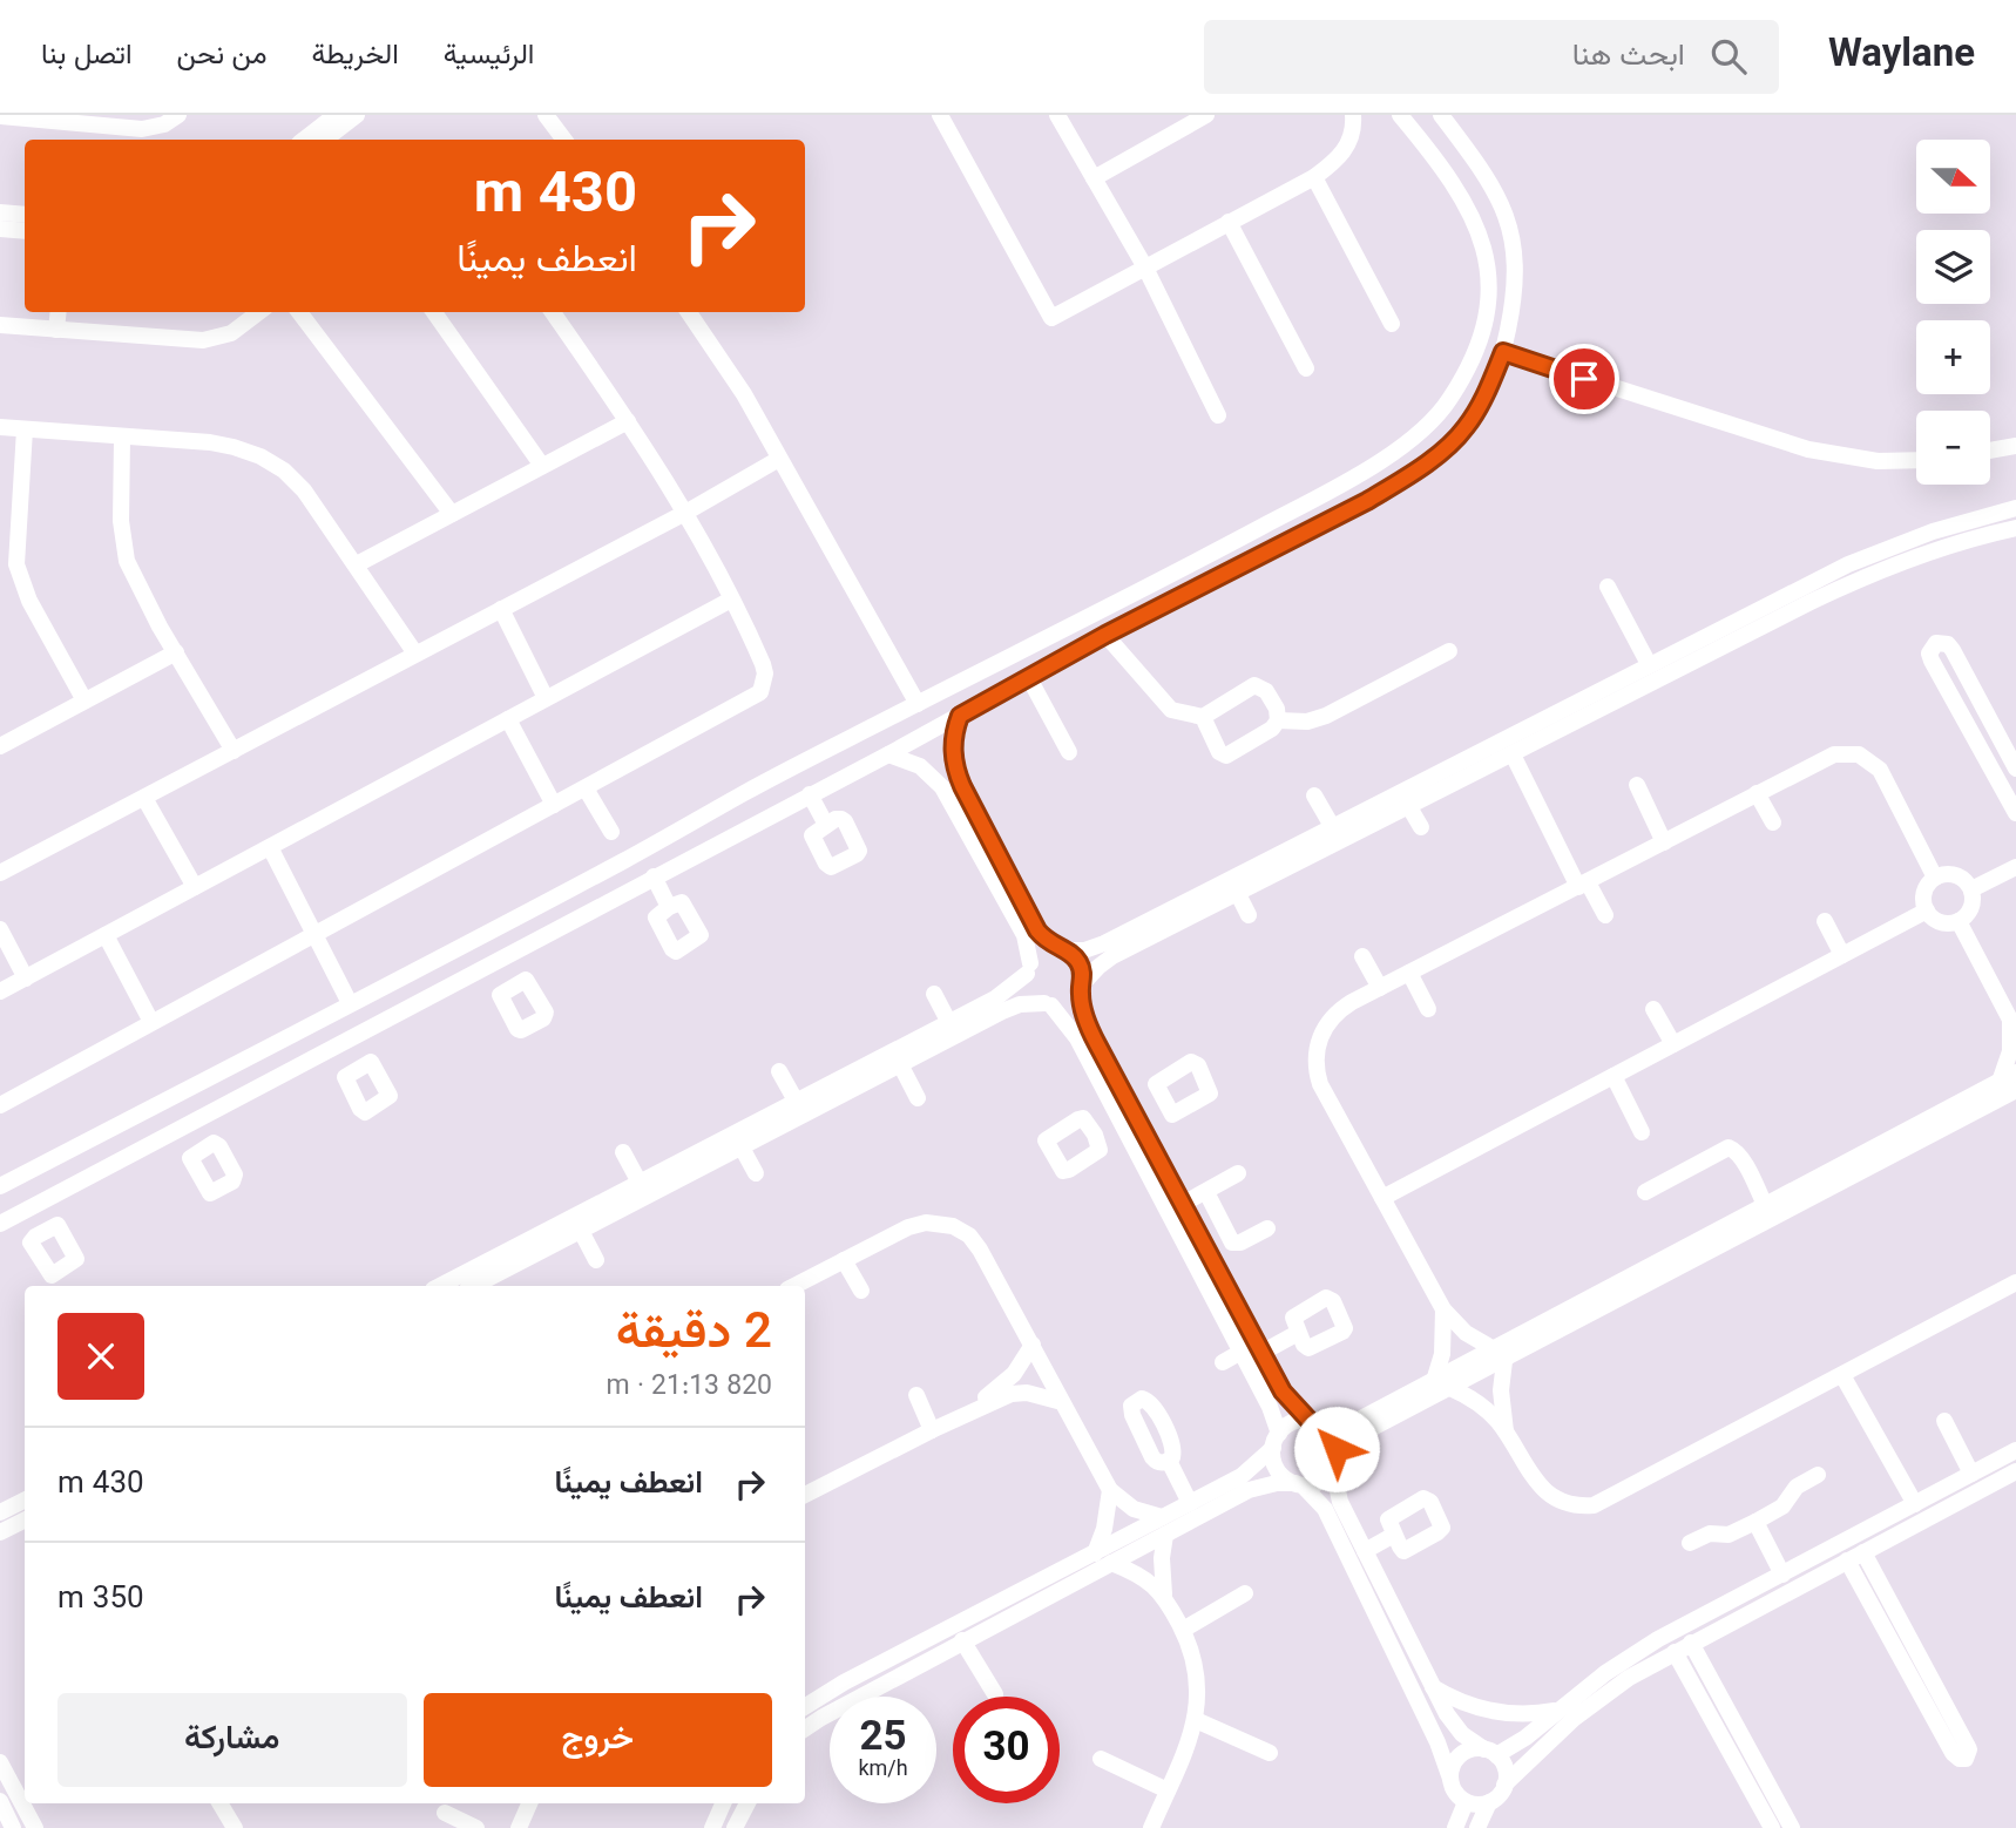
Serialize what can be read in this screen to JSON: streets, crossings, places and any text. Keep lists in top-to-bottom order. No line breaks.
{"north":"right","page":{"header":"Waylane","search":"ابحث هنا","nav":["الرئيسية","الخريطة","من نحن","اتصل بنا"],"map_buttons":["+","−"],"turn":["430 m","انعطف يمينًا"],"heading":["2 دقيقة","820 m · 21:13"],"list":[{"name":"انعطف يمينًا","value":"430 m"},{"name":"انعطف يمينًا","value":"350 m"}],"buttons":["خروج","مشاركة"],"speed":"25 km/h","limit":"30"}}
